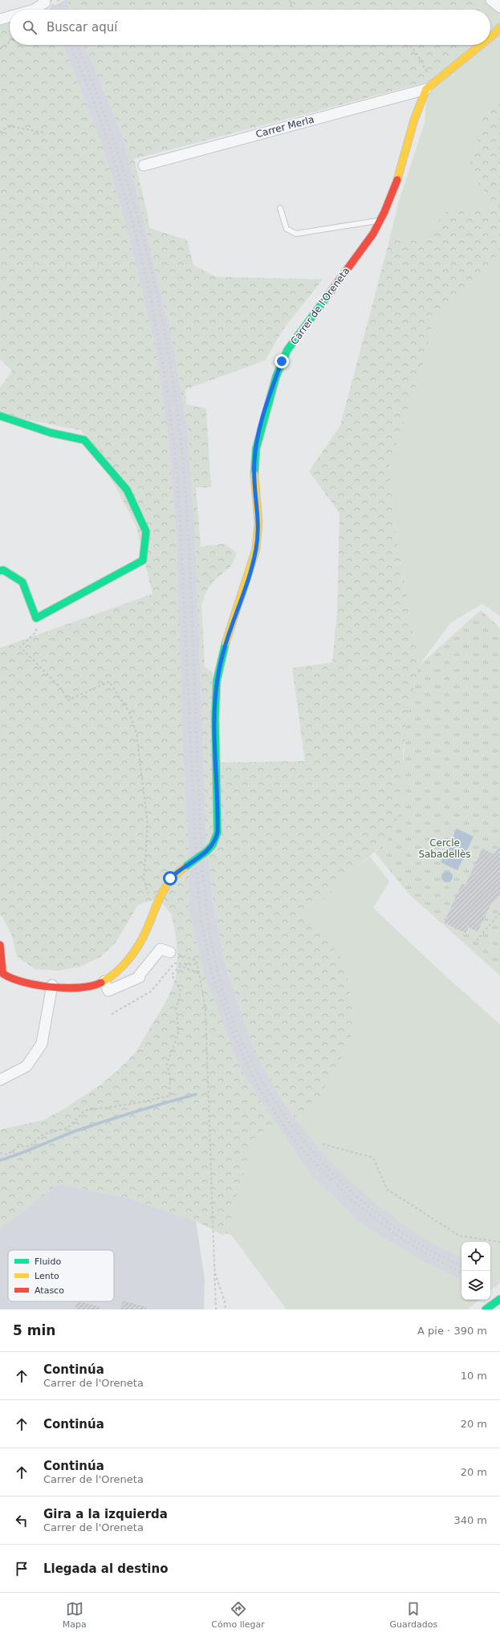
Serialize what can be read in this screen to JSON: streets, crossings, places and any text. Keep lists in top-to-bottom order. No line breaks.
{"streets":{"street":["Carrer Merla","Carrer de l'Oreneta"]},"crossings":[["Carrer Merla","Carrer de l'Oreneta"]],"parks":["Cercle Sabadellès"],"legend":["Fluido","Lento","Atasco"],"page":{"search":"Buscar aquí","heading":["5 min","A pie · 390 m"],"list":[["Continúa","Carrer de l'Oreneta","10 m"],["Continúa","20 m"],["Continúa","Carrer de l'Oreneta","20 m"],["Gira a la izquierda","Carrer de l'Oreneta","340 m"],"Llegada al destino"],"nav":["Mapa","Cómo llegar","Guardados"]}}
